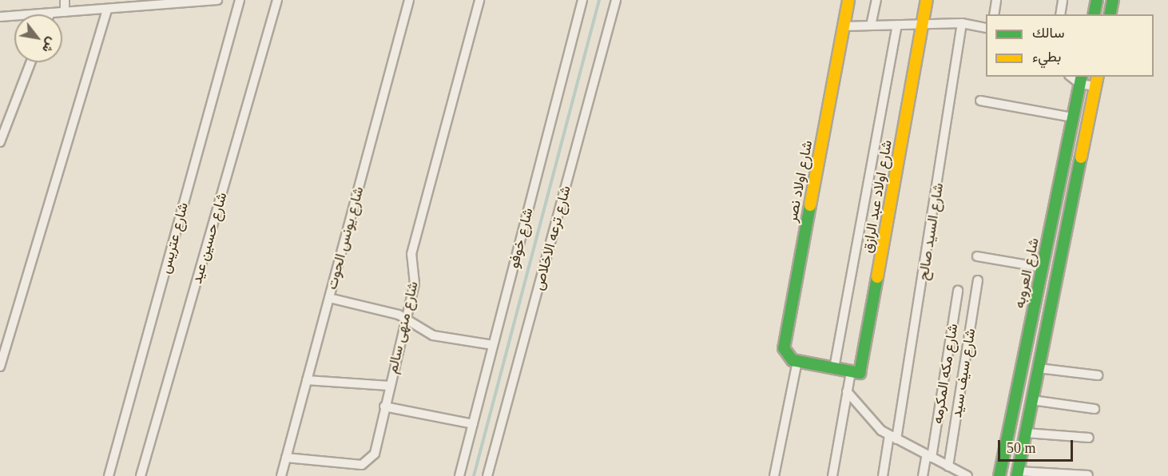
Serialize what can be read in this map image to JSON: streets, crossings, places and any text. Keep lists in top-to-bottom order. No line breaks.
{"streets":{"street":["شارع اولاد نصر","شارع اولاد عبد الرازق","شارع السيد صالح","شارع عتريس","شارع حسين عيد","شارع يونس الحوت","شارع خوفو","شارع ترعه الاخلاص","شارع العروبه","شارع منهى سالم","شارع سيف سيد","شارع مكه المكرمه"]},"crossings":[["شارع يونس الحوت","شارع منهى سالم"]],"legend":["سالك","بطيء"],"scale_bar":"50 m","north":"bottom right"}
